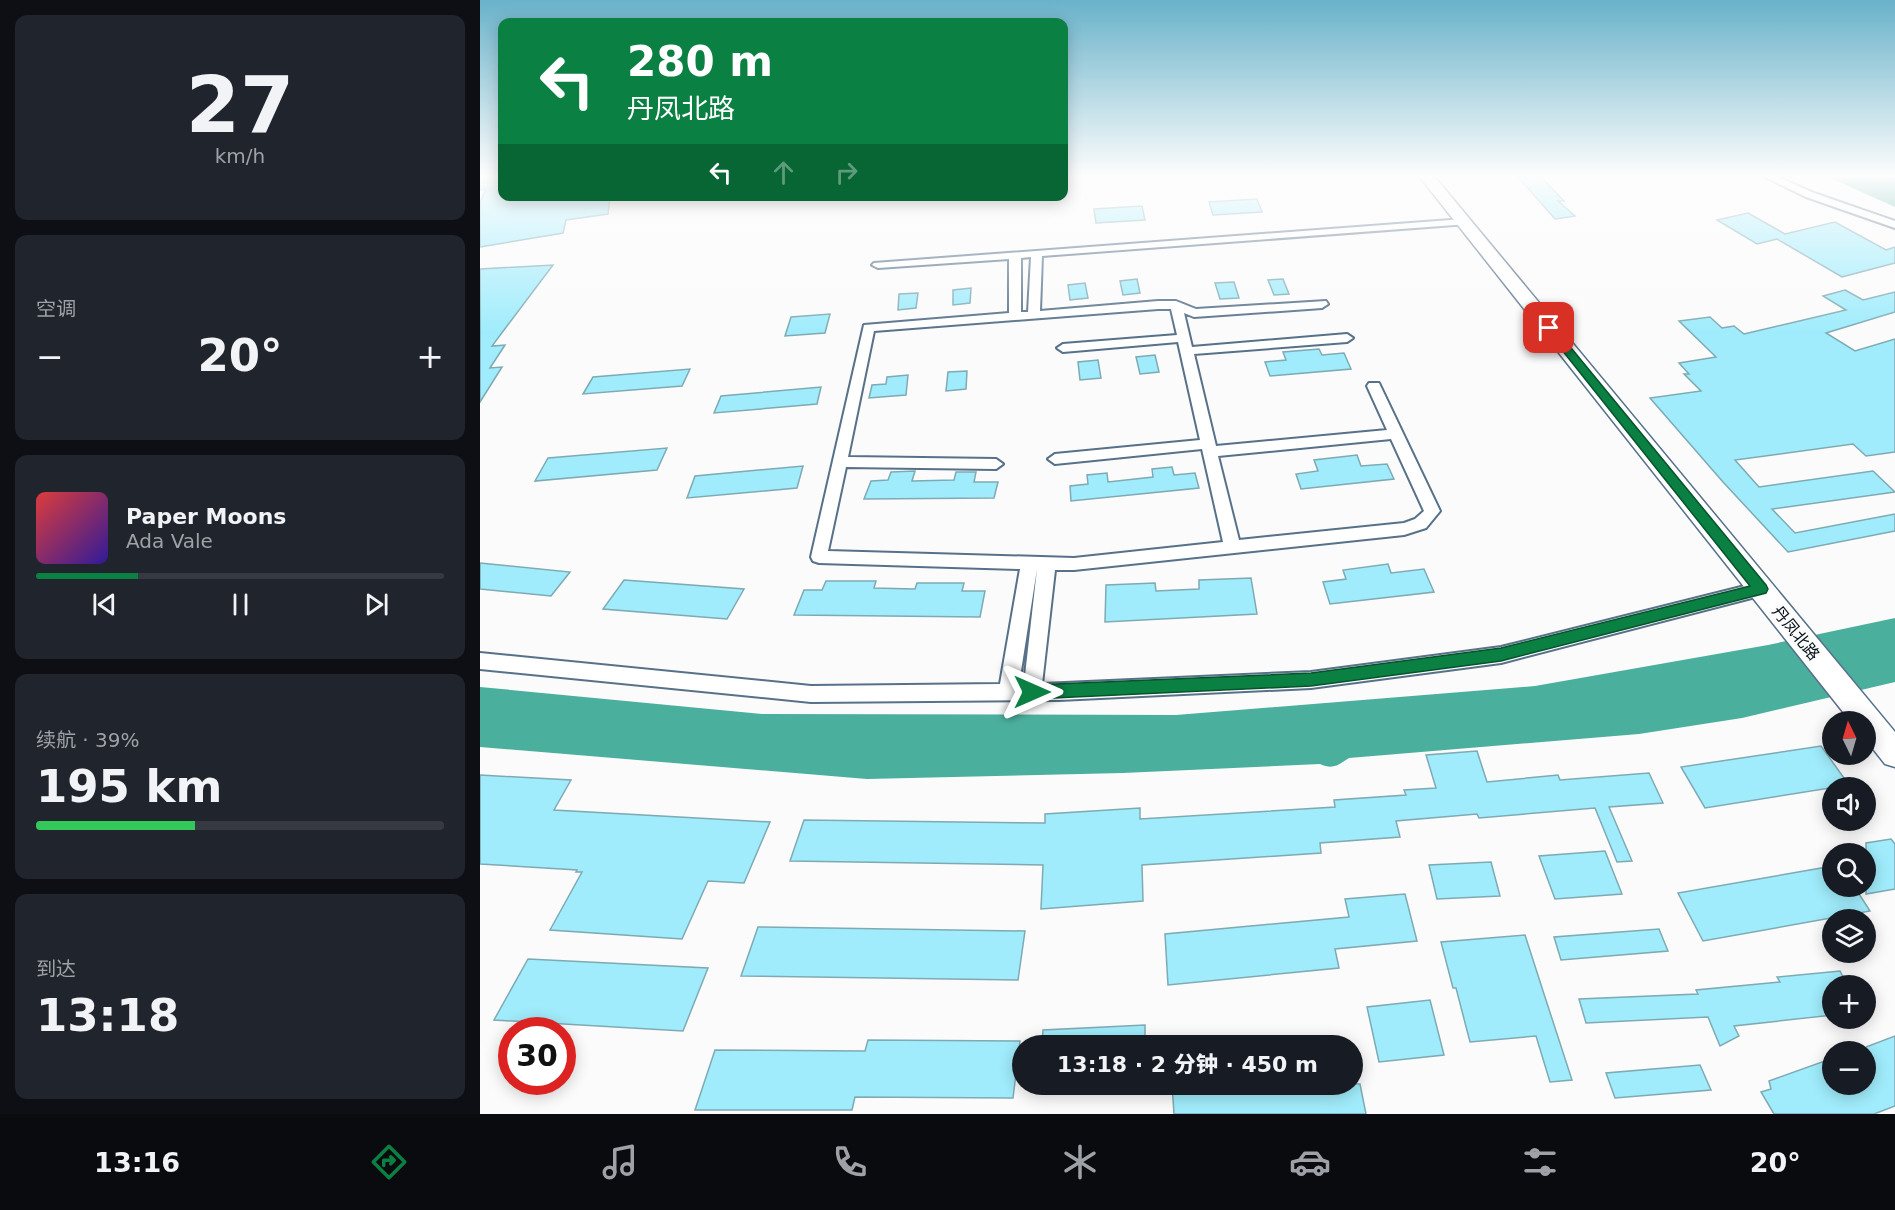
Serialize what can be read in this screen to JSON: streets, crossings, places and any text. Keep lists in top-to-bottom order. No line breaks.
{"streets":{"main road":["丹凤北路"]},"north":"top","page":{"tile":[["27","km/h"],"空调",["续航 · 39%","195 km"],["到达","13:18"]],"turn":["280 m","丹凤北路"],"heat":["−","20°","+"],"song":["Paper Moons","Ada Vale"],"map_buttons":["+","−"],"limit":"30","trip":"13:18 · 2 分钟 · 450 m","tabs":["13:16","20°"]}}
